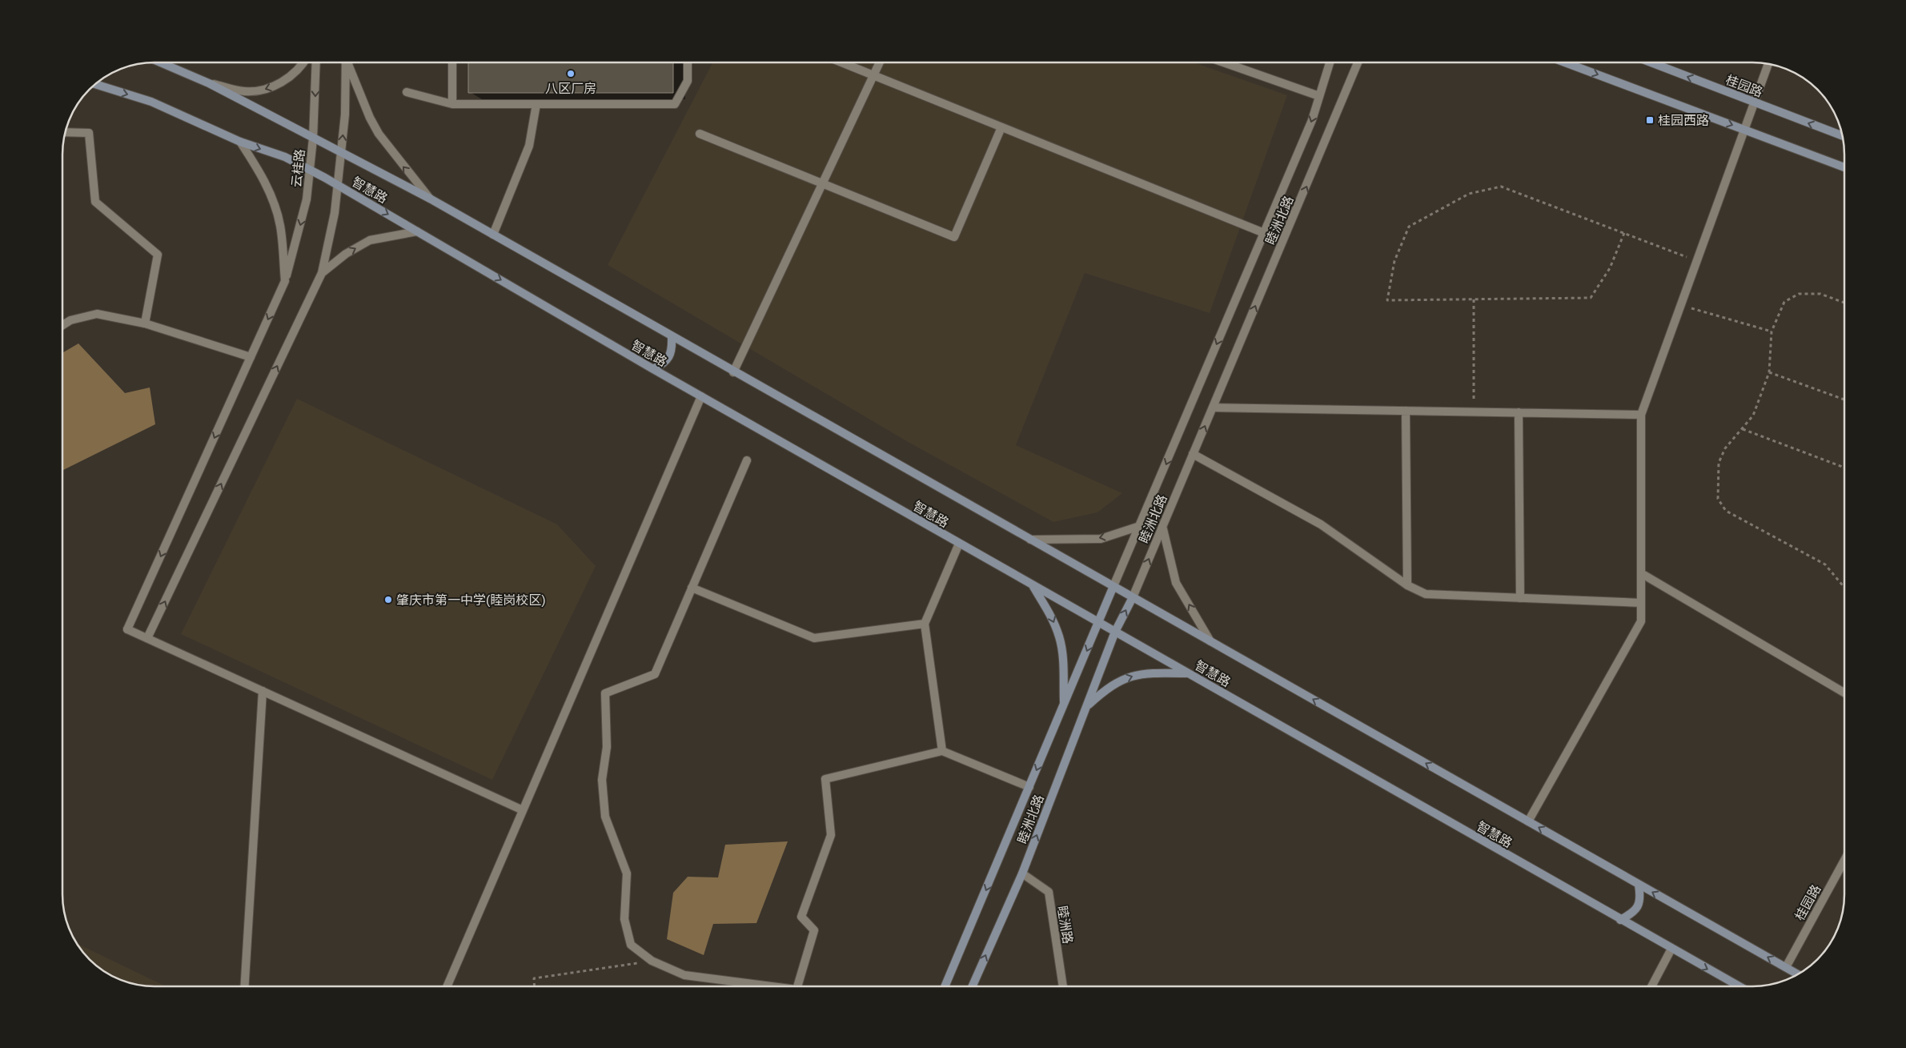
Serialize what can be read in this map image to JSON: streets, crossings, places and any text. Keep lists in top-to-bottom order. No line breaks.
{"streets":{"main road":["桂园路","智慧路","睦洲北路"],"street":["云桂路","睦洲路"]},"crossings":[["桂园路","智慧路"],["云桂路","智慧路"],["智慧路","睦洲北路"],["睦洲北路","睦洲路"]],"places":{"other":["八区厂房","肇庆市第一中学(睦岗校区)"],"transit":["桂园西路"]}}
